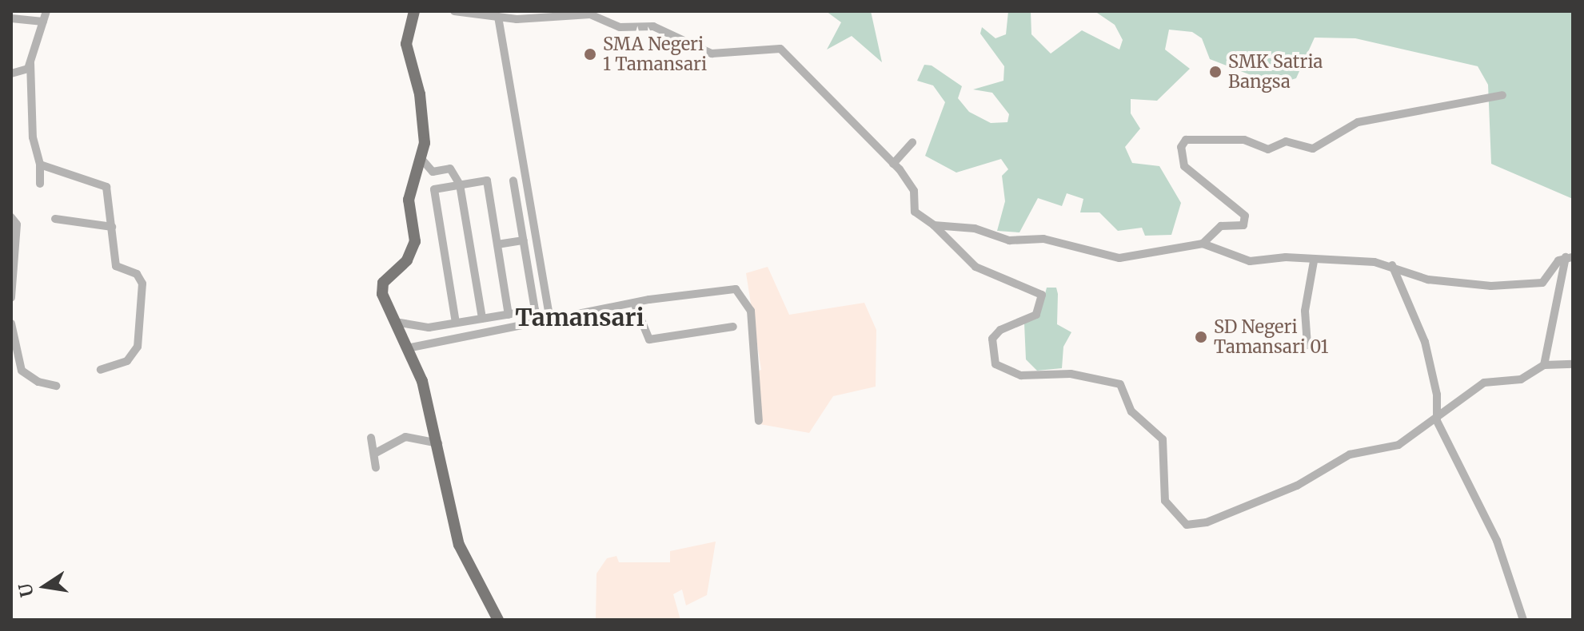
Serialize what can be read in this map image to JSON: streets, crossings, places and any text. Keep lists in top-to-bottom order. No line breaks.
{"districts":["Tamansari"],"places":["SMA Negeri 1 Tamansari","SMK Satria Bangsa","SD Negeri Tamansari 01"],"north":"left"}
